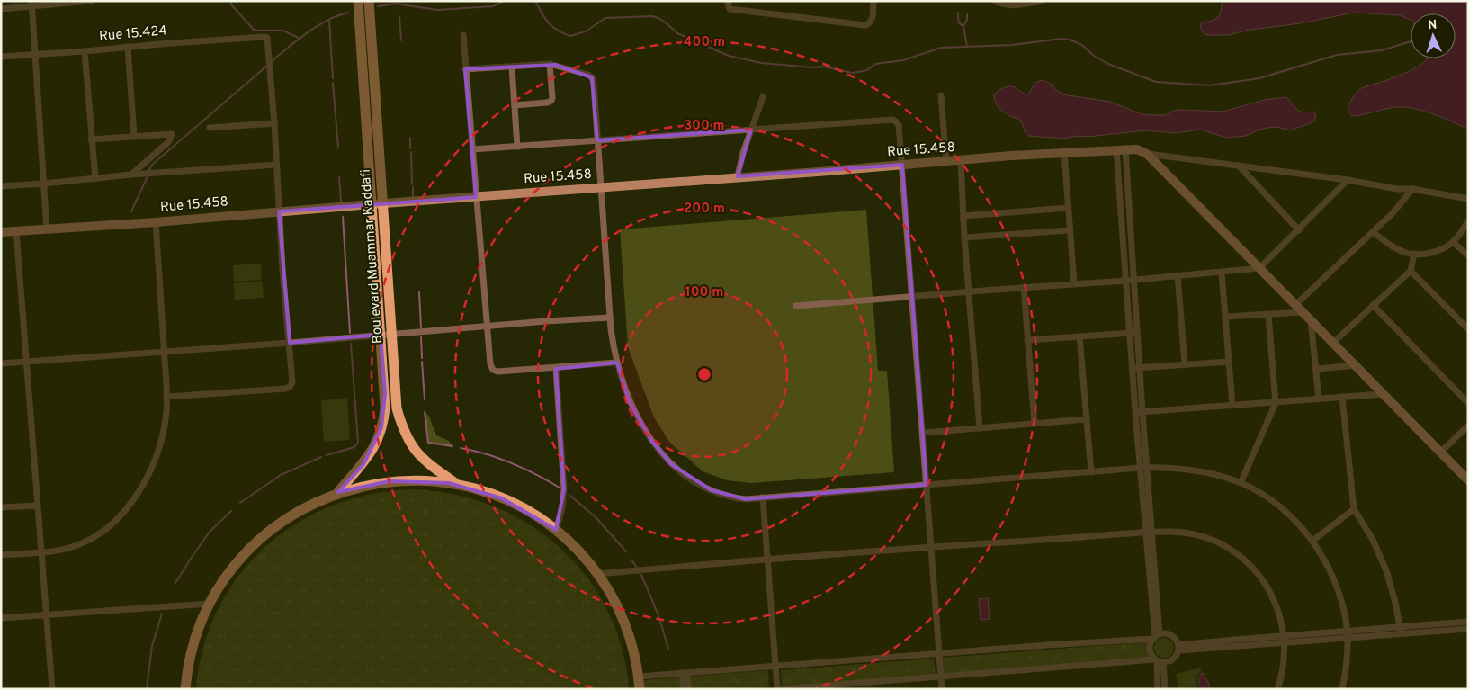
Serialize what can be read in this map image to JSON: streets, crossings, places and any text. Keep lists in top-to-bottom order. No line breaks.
{"streets":{"main road":["Rue 15.458","Boulevard Muammar Kaddafi"],"street":["Rue 15.424"]},"crossings":[["Rue 15.458","Boulevard Muammar Kaddafi"]],"north":"top","rings":["400 m","300 m","200 m","100 m"]}
